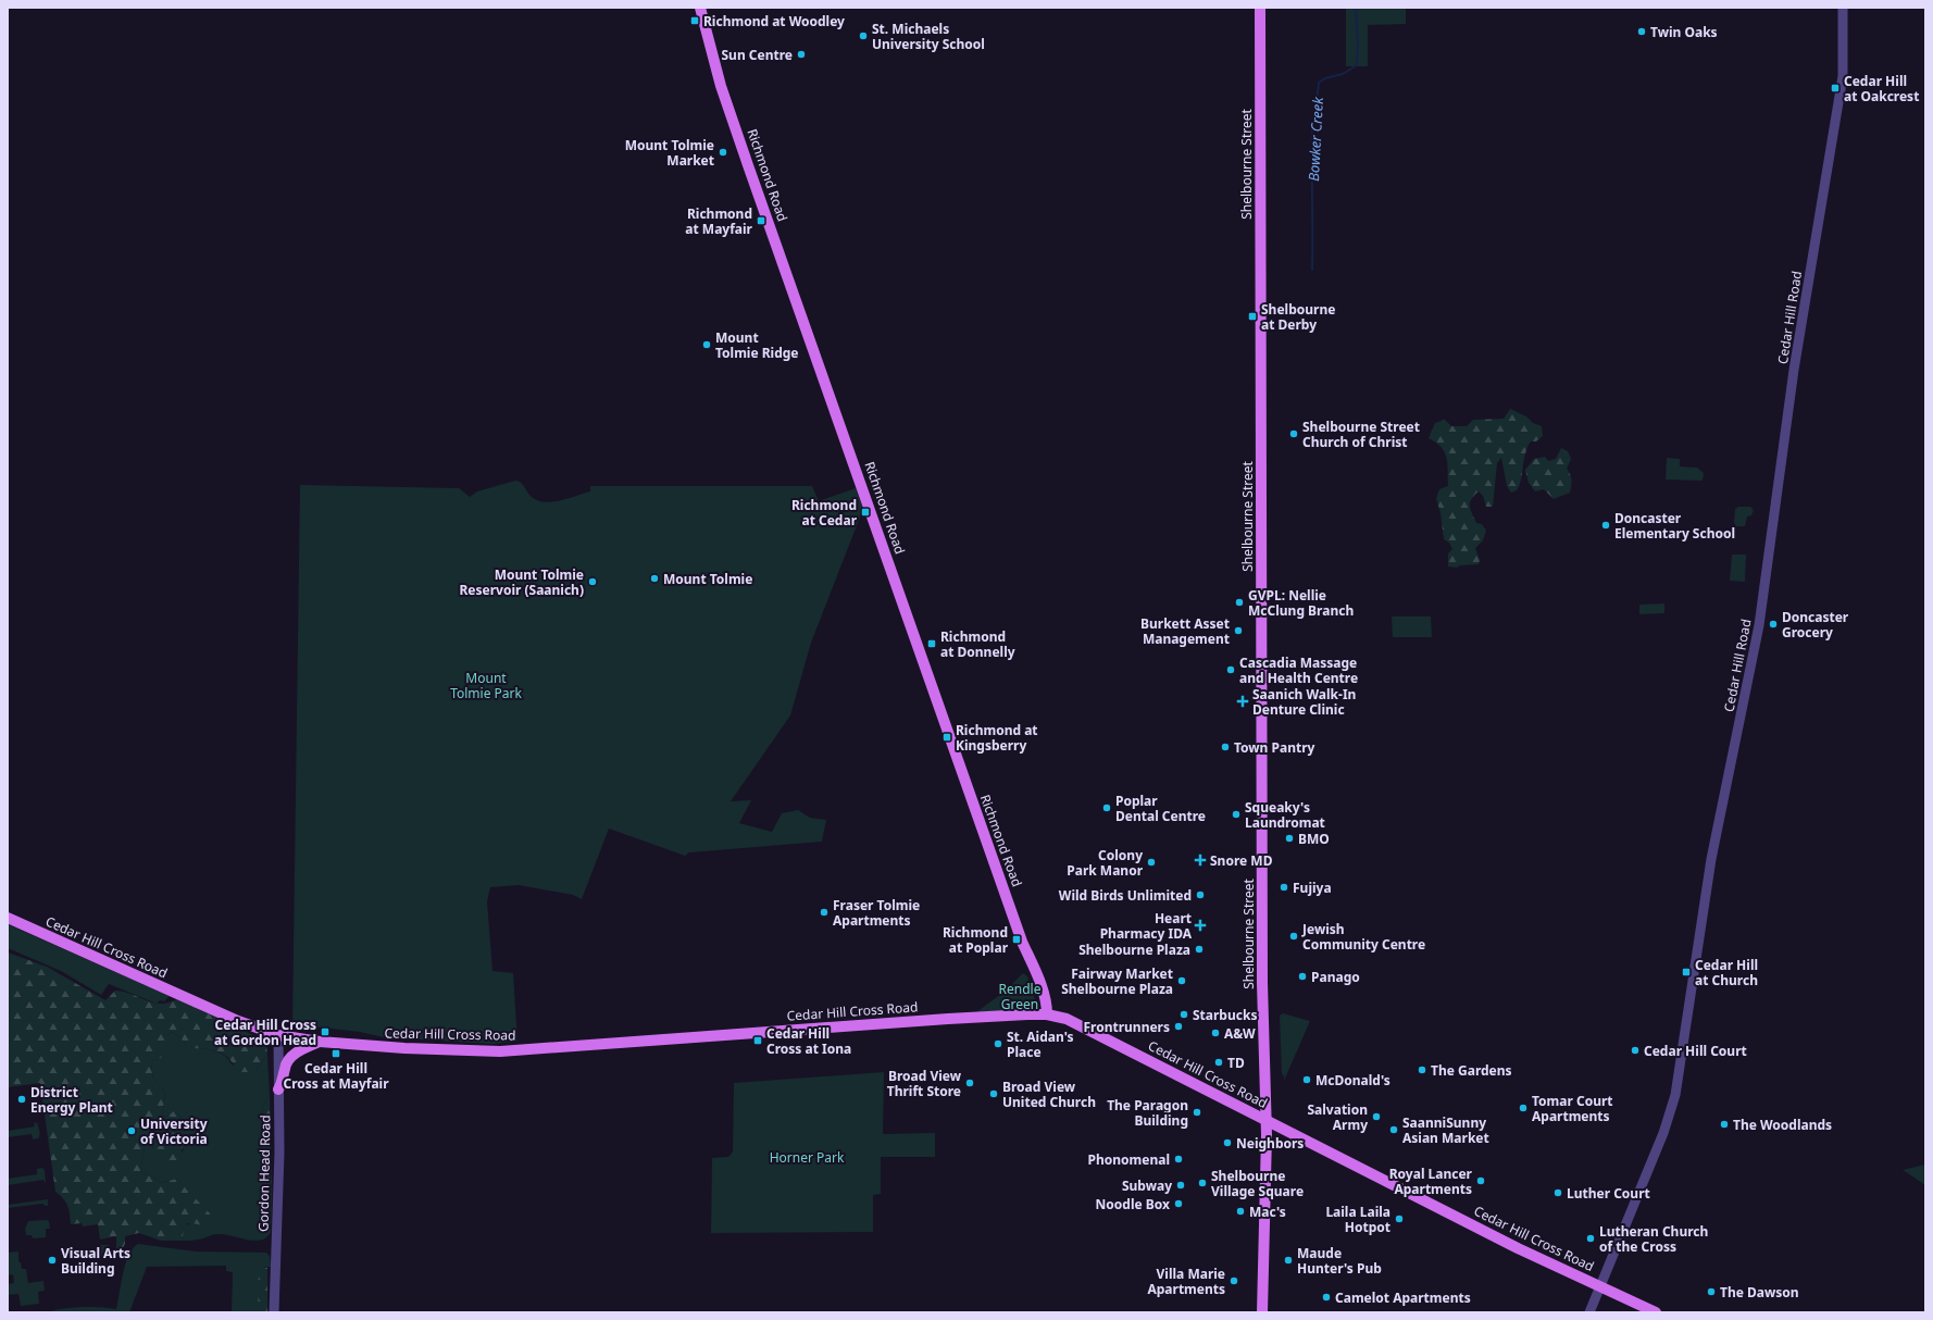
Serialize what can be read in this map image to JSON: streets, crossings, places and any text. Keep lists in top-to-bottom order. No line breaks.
{"streets":{"main road":["Shelbourne Street","Richmond Road","Cedar Hill Cross Road"],"street":["Cedar Hill Road","Gordon Head Road"]},"crossings":[["Shelbourne Street","Cedar Hill Cross Road"],["Richmond Road","Cedar Hill Cross Road"],["Cedar Hill Road","Cedar Hill Cross Road"],["Cedar Hill Cross Road","Gordon Head Road"]],"water":["Bowker Creek"],"parks":["Mount Tolmie Park","Rendle Green","Horner Park"],"places":{"transit":["Richmond at Woodley","Cedar Hill at Oakcrest","Richmond at Mayfair","Shelbourne at Derby","Richmond at Cedar","Richmond at Donnelly","Richmond at Kingsberry","Richmond at Poplar","Cedar Hill at Church","Cedar Hill Cross at Gordon Head","Cedar Hill Cross at Iona","Cedar Hill Cross at Mayfair"],"other":["Twin Oaks","St. Michaels University School","Sun Centre","Mount Tolmie Market","Mount Tolmie Ridge","Shelbourne Street Church of Christ","Doncaster Elementary School","Mount Tolmie","Mount Tolmie Reservoir (Saanich)","GVPL: Nellie McClung Branch","Doncaster Grocery","Burkett Asset Management","Cascadia Massage and Health Centre","Town Pantry","Poplar Dental Centre","Squeaky's Laundromat","BMO","Colony Park Manor","Fujiya","Wild Birds Unlimited","Fraser Tolmie Apartments","Jewish Community Centre","Shelbourne Plaza","Panago","Fairway Market Shelbourne Plaza","Starbucks","Frontrunners","A&W","St. Aidan's Place","Cedar Hill Court","TD","The Gardens","McDonald's","Broad View Thrift Store","Broad View United Church","District Energy Plant","Tomar Court Apartments","The Paragon Building","Salvation Army","The Woodlands","SaanniSunny Asian Market","University of Victoria","Neighbors","Phonomenal","Royal Lancer Apartments","Shelbourne Village Square","Subway","Luther Court","Noodle Box","Mac's","Laila Laila Hotpot","Lutheran Church of the Cross","Visual Arts Building","Maude Hunter's Pub","Villa Marie Apartments","The Dawson","Camelot Apartments"],"health":["Saanich Walk-In Denture Clinic","Snore MD","Heart Pharmacy IDA"]}}
